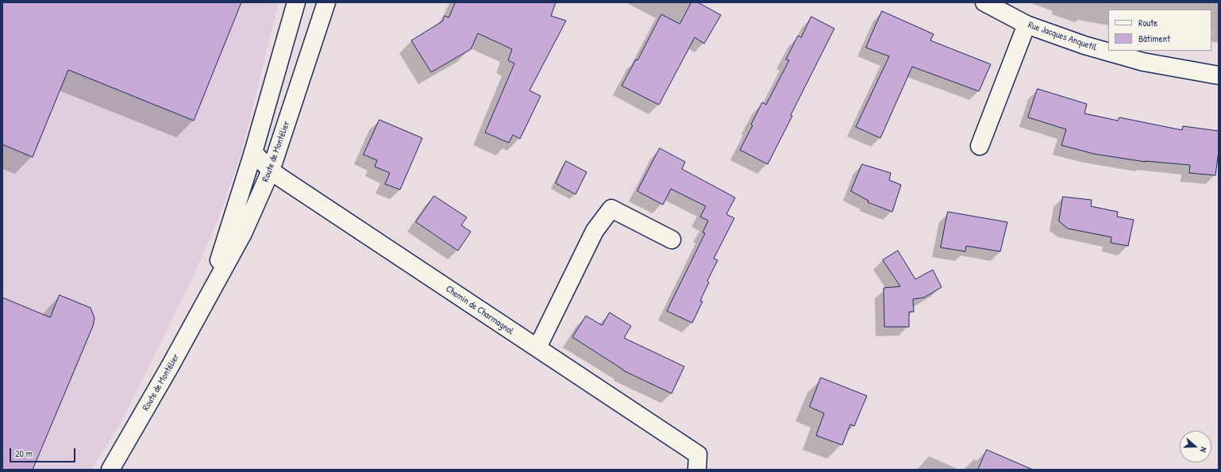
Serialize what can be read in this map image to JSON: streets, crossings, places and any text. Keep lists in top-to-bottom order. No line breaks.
{"streets":{"street":["Rue Jacques Anquetil","Route de Montélier","Chemin de Charmagnol"]},"crossings":[["Route de Montélier","Chemin de Charmagnol"]],"legend":["Route","Bâtiment"],"scale_bar":"20 m","north":"right"}
